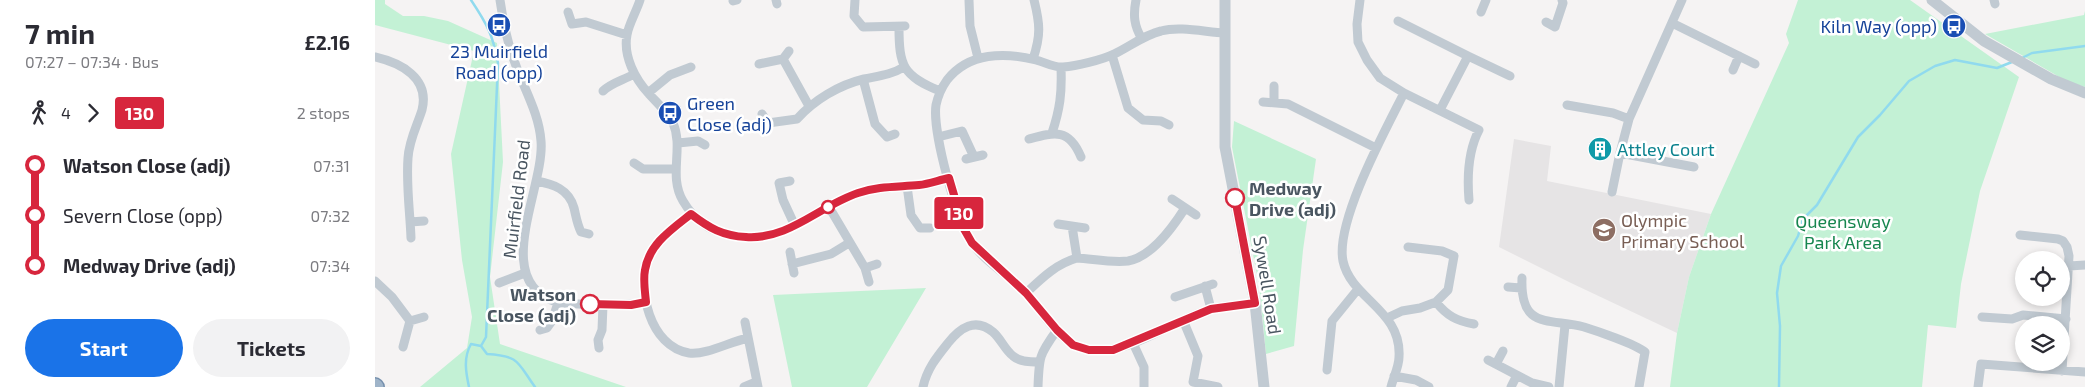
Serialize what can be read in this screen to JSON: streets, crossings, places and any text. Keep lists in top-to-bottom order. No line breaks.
{"streets":{"street":["Muirfield Road","Sywell Road"]},"parks":["Queensway Park Area"],"places":{"bus stop":["23 Muirfield Road (opp)","Kiln Way (opp)","Green Close (adj)"],"building":["Attley Court"],"other":["Medway Drive (adj)","Watson Close (adj)"],"school or university":["Olympic Primary School"]},"lines":["bus line 130"],"page":{"heading":["7 min","07:27 – 07:34 · Bus","£2.16"],"on_map":"130","legs":["4","130","2 stops"],"list":[{"name":"Watson Close (adj)","value":"07:31"},{"name":"Severn Close (opp)","value":"07:32"},{"name":"Medway Drive (adj)","value":"07:34"}],"buttons":["Start","Tickets"]}}
